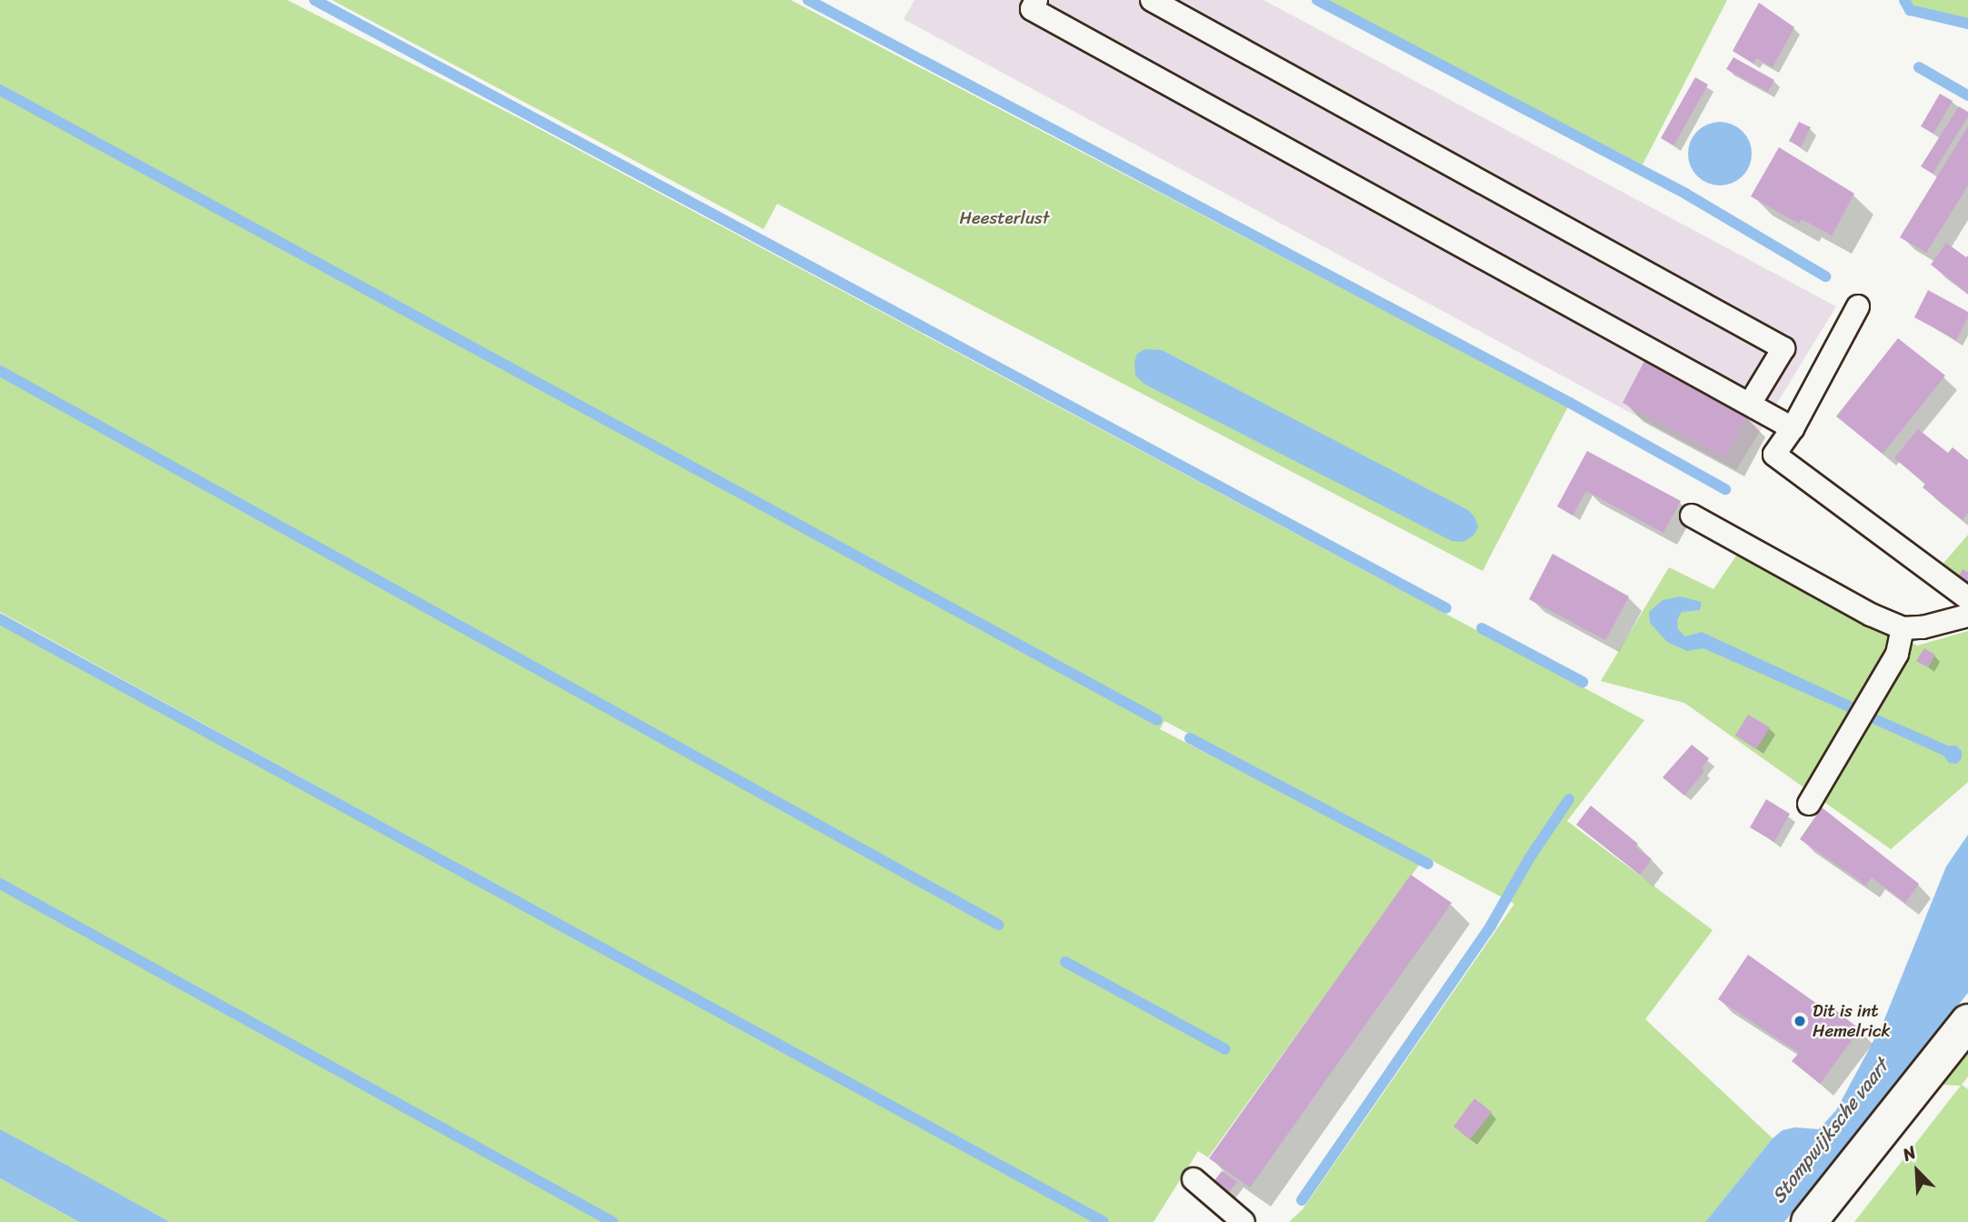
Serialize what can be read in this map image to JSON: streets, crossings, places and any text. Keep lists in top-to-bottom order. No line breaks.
{"water":["Stompwijksche vaart"],"parks":["Heesterlust"],"places":["Dit is int Hemelrick"],"north":"top left"}
